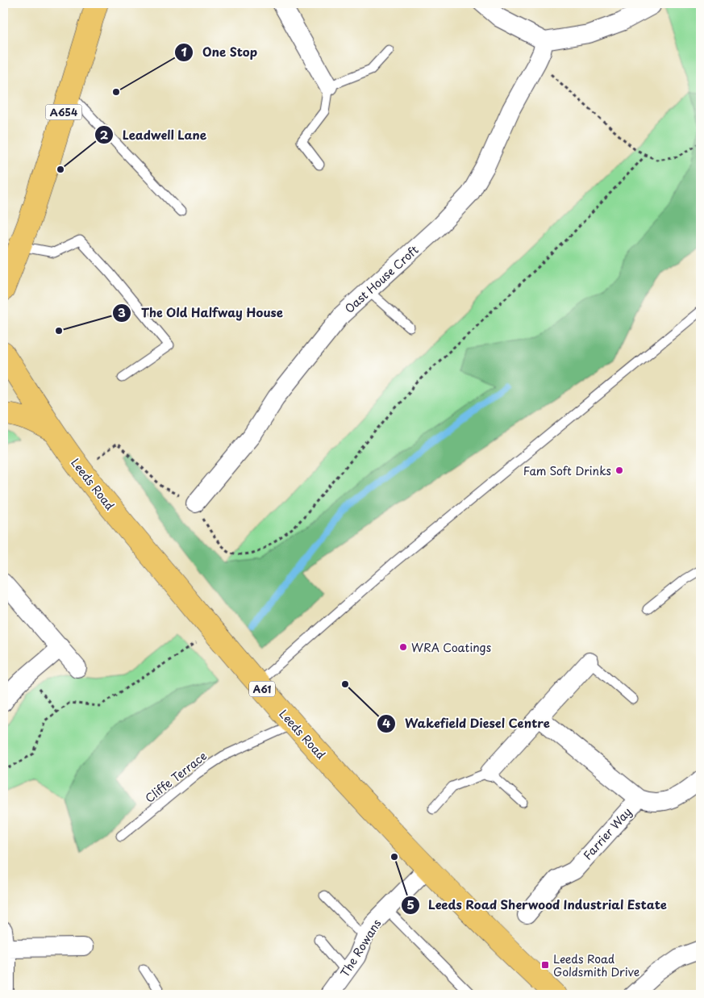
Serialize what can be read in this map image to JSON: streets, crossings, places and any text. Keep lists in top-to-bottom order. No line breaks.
{"streets":{"main road":["A654","Leeds Road","A61"],"street":["Oast House Croft","Farrier Way","The Rowans"],"lane":["Cliffe Terrace"]},"crossings":[["Leeds Road","Cliffe Terrace"],["Leeds Road","The Rowans"]],"places":{"other":["One Stop","Leadwell Lane","The Old Halfway House","Fam Soft Drinks","WRA Coatings","Wakefield Diesel Centre","Leeds Road Sherwood Industrial Estate"],"transit":["Leeds Road Goldsmith Drive"]}}
